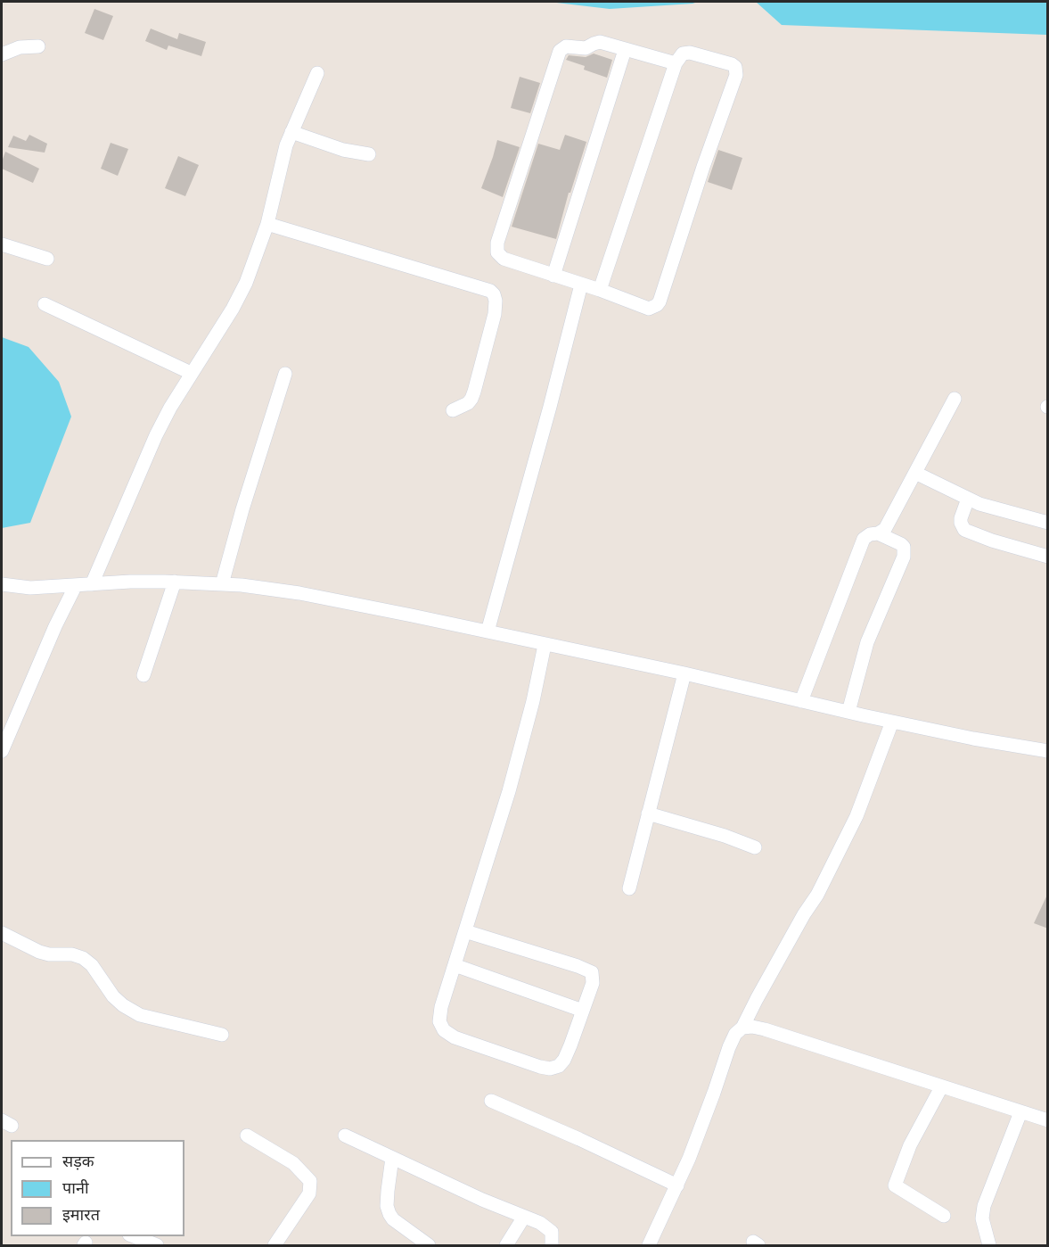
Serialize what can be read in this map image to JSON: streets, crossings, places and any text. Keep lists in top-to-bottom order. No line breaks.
{"legend":["सड़क","पानी","इमारत"]}
